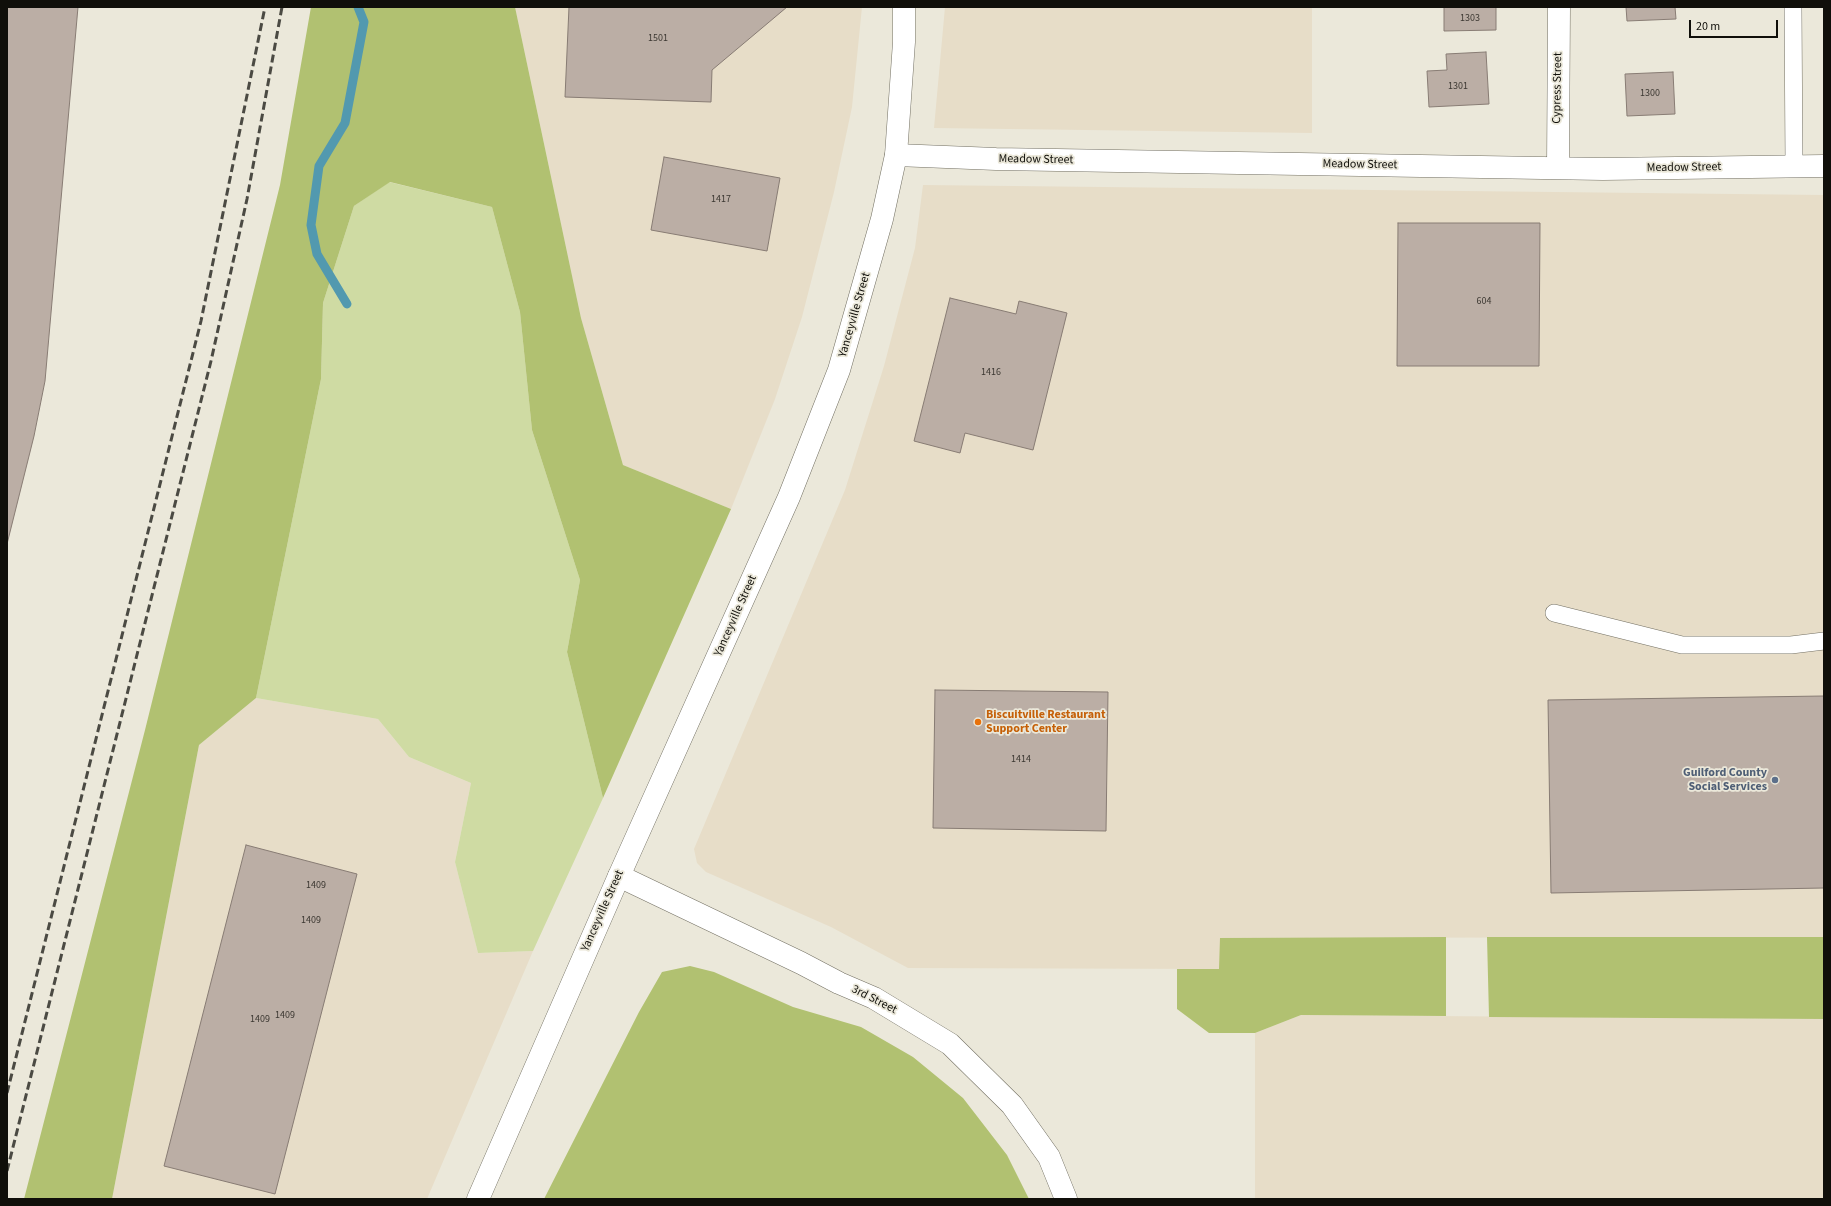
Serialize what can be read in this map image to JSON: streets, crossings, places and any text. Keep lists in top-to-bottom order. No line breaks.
{"streets":{"street":["Cypress Street","Meadow Street","Yanceyville Street","3rd Street"]},"crossings":[["Cypress Street","Meadow Street"],["Meadow Street","Yanceyville Street"],["Yanceyville Street","3rd Street"]],"places":["Biscuitville Restaurant Support Center","Guilford County Social Services"],"house_numbers":["1303","1501","1301","1300","1417","604","1416","1414","1409","1409","1409","1409"],"scale_bar":"20 m"}
